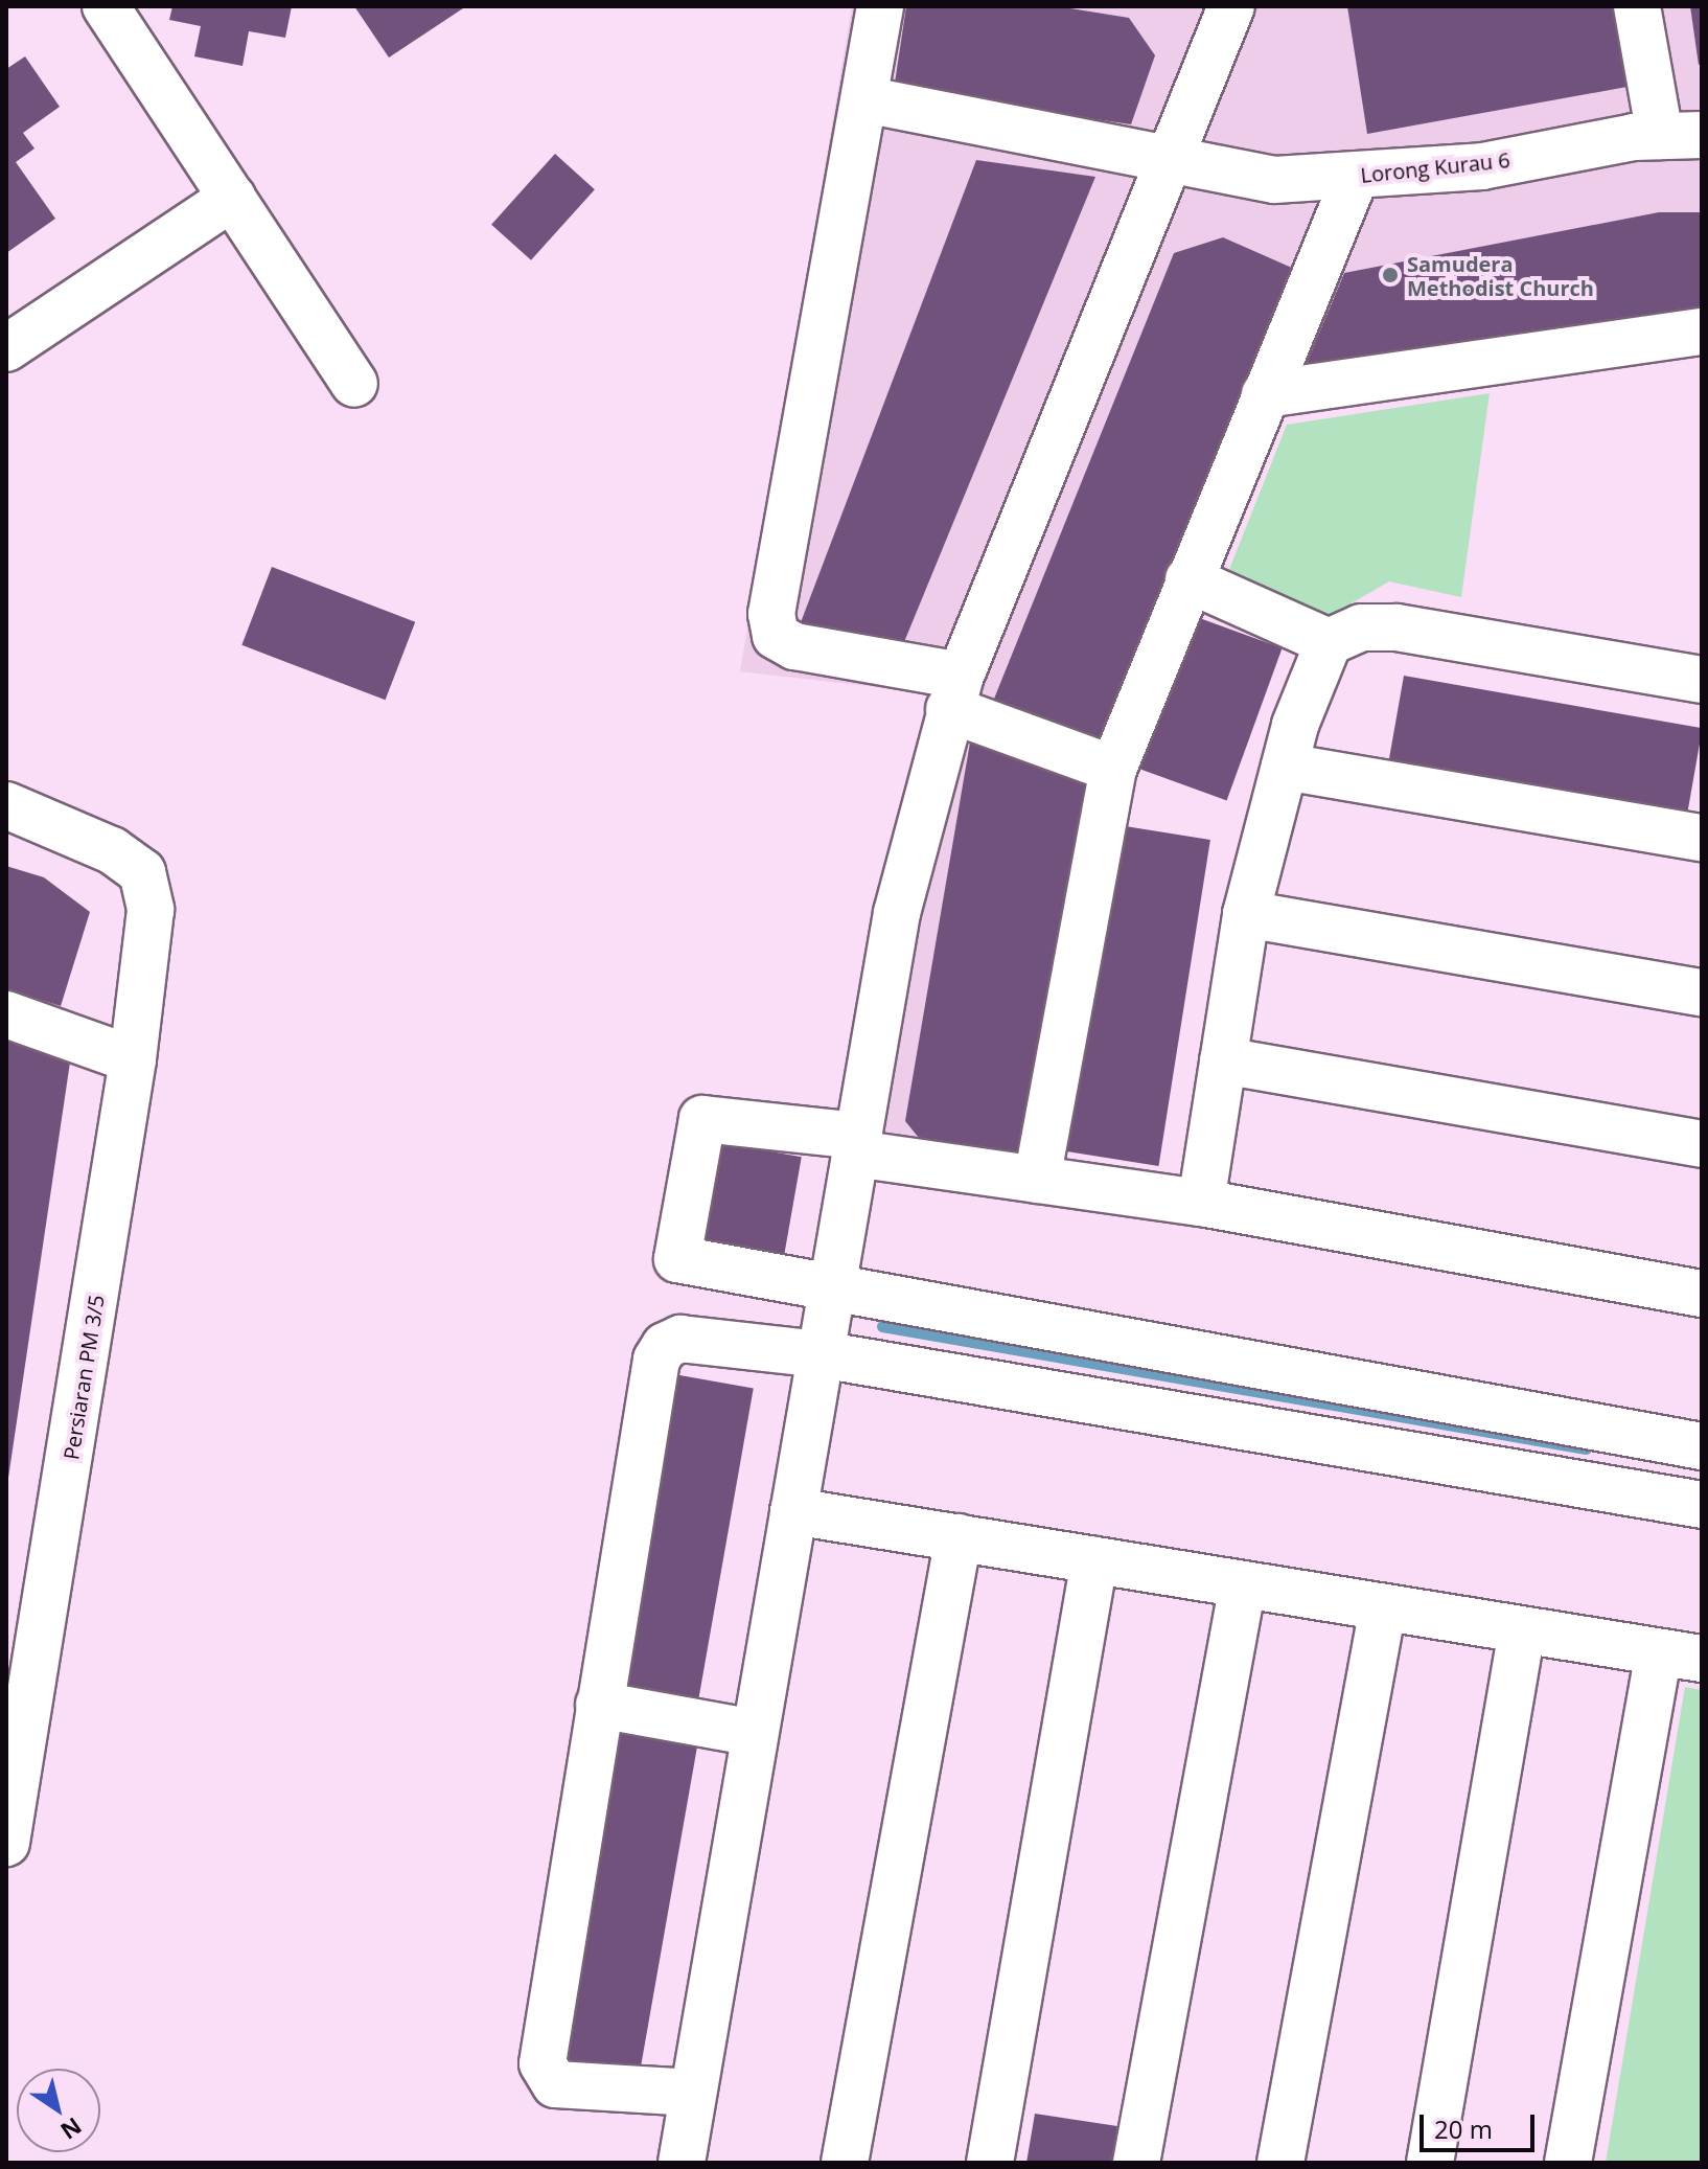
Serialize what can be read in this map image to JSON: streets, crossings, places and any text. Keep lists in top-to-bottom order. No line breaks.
{"streets":{"street":["Lorong Kurau 6","Persiaran PM 3/5"]},"places":["Samudera Methodist Church"],"scale_bar":"20 m","north":"bottom right"}
